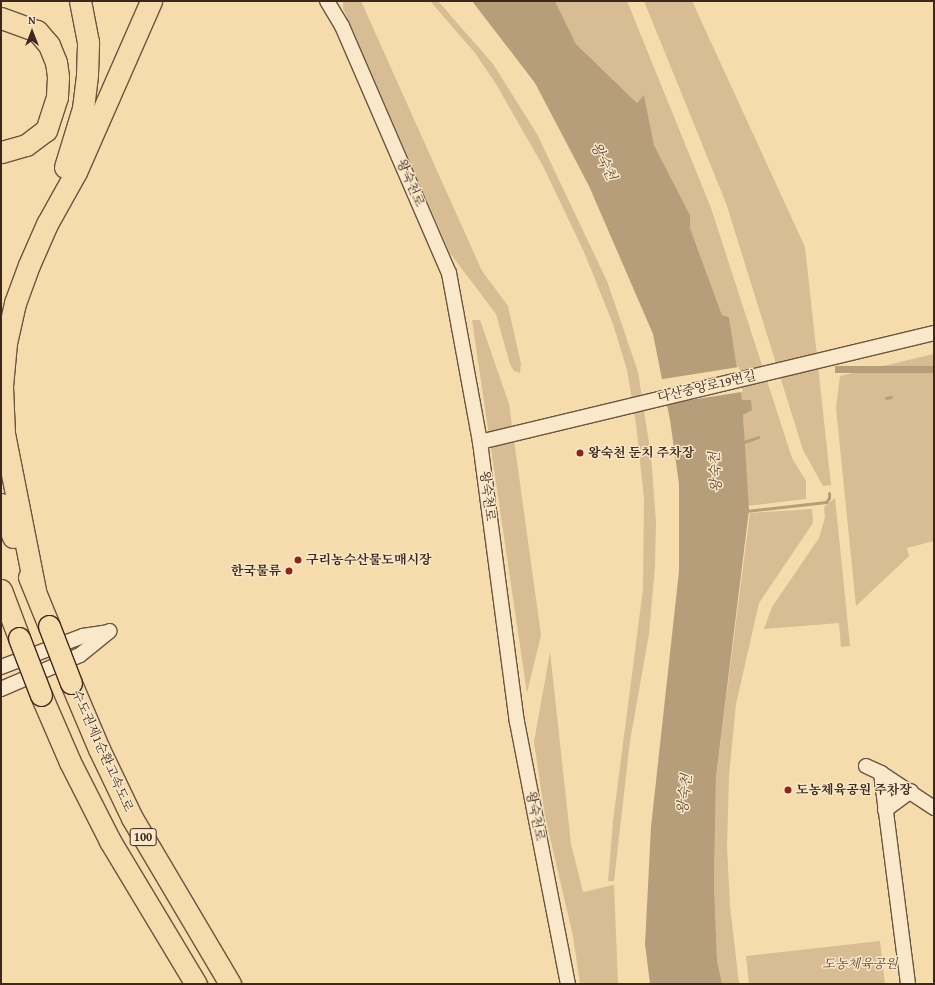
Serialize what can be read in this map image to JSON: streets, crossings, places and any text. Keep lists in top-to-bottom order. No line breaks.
{"streets":{"highway":["수도권제1순환고속도로","100"],"street":["왕숙천로","다산중앙로19번길"]},"crossings":[["왕숙천로","다산중앙로19번길"]],"water":["왕숙천"],"parks":["도농체육공원"],"places":["왕숙천 둔치 주차장","구리농수산물도매시장","한국물류","도농체육공원 주차장"],"north":"top"}
